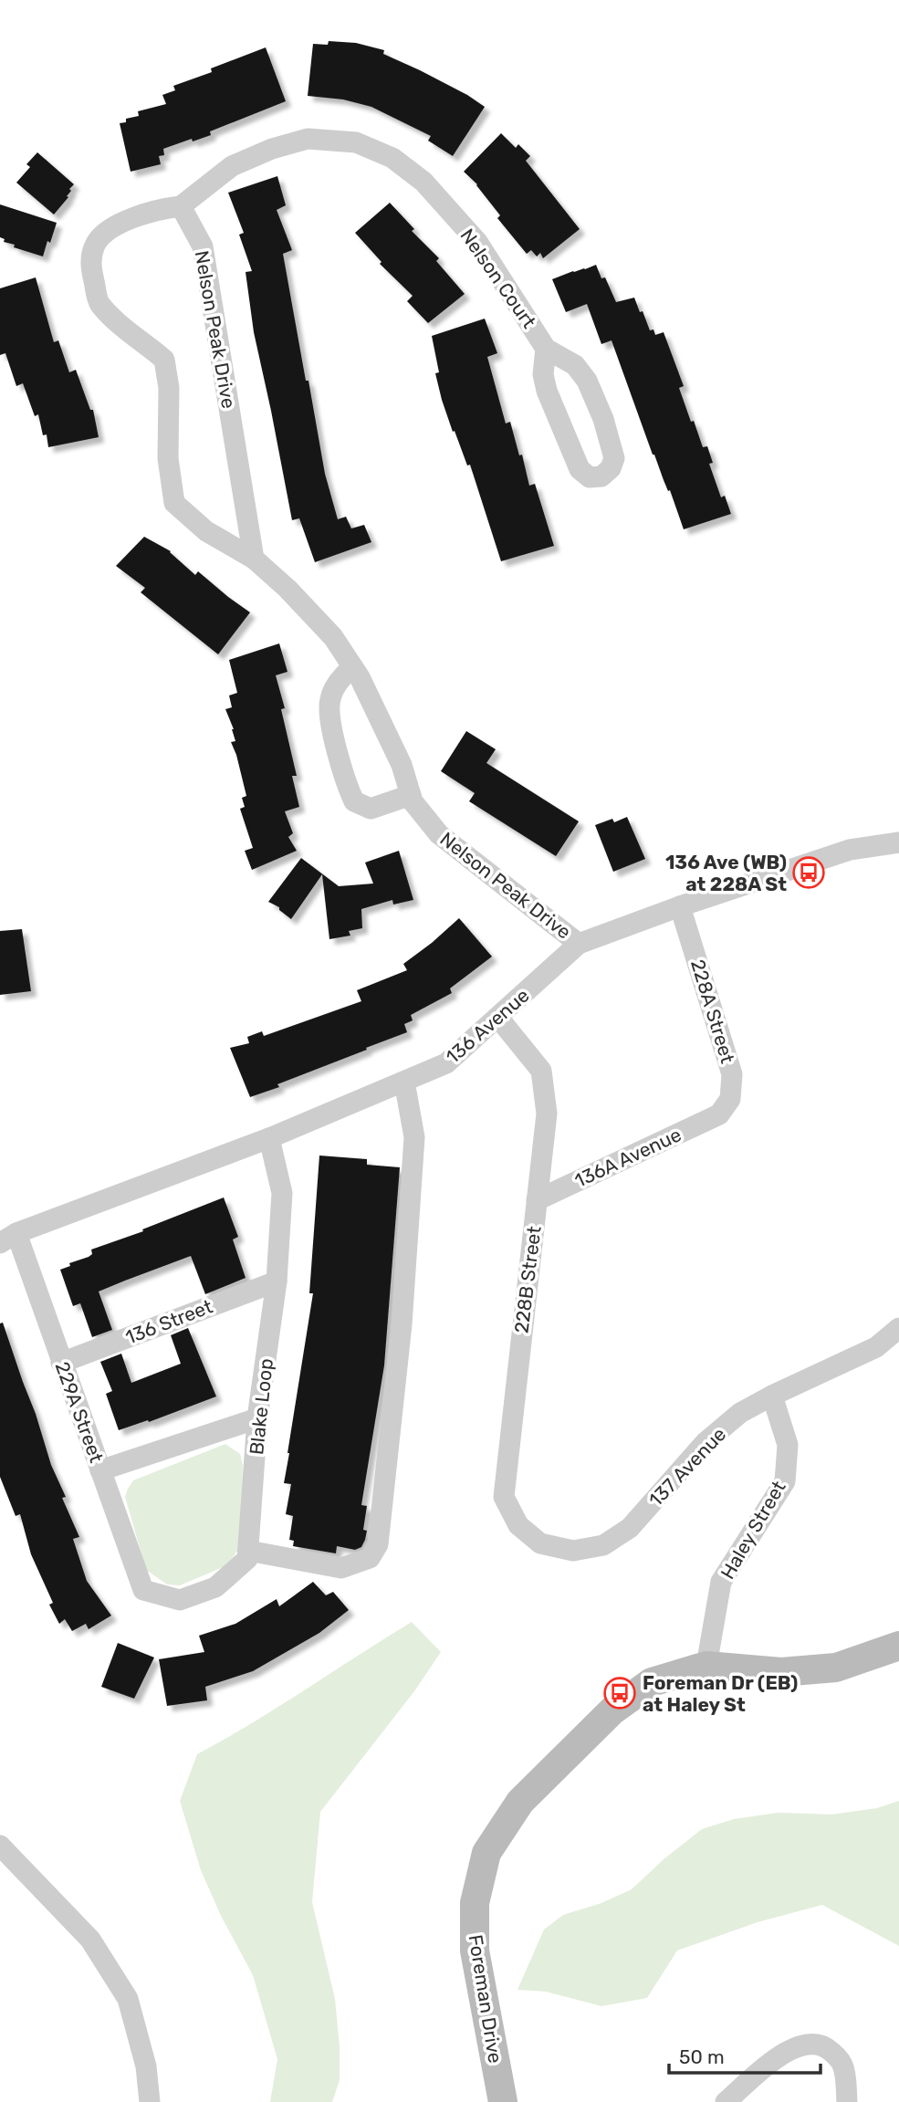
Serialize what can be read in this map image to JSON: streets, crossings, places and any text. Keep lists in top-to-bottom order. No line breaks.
{"streets":{"street":["Nelson Court","Nelson Peak Drive","228A Street","136 Avenue","136A Avenue","228B Street","136 Street","Blake Loop","229A Street","137 Avenue","Haley Street","Foreman Drive"]},"crossings":[["Nelson Court","Nelson Peak Drive"],["Nelson Peak Drive","136 Avenue"],["228A Street","136 Avenue"],["228A Street","136A Avenue"],["136 Avenue","228B Street"],["136 Avenue","Blake Loop"],["136 Avenue","229A Street"],["136A Avenue","228B Street"],["228B Street","137 Avenue"],["136 Street","Blake Loop"],["136 Street","229A Street"],["Blake Loop","229A Street"],["137 Avenue","Haley Street"],["Haley Street","Foreman Drive"]],"places":{"bus stop":["136 Ave (WB) at 228A St","Foreman Dr (EB) at Haley St"]},"scale_bar":"50 m"}
